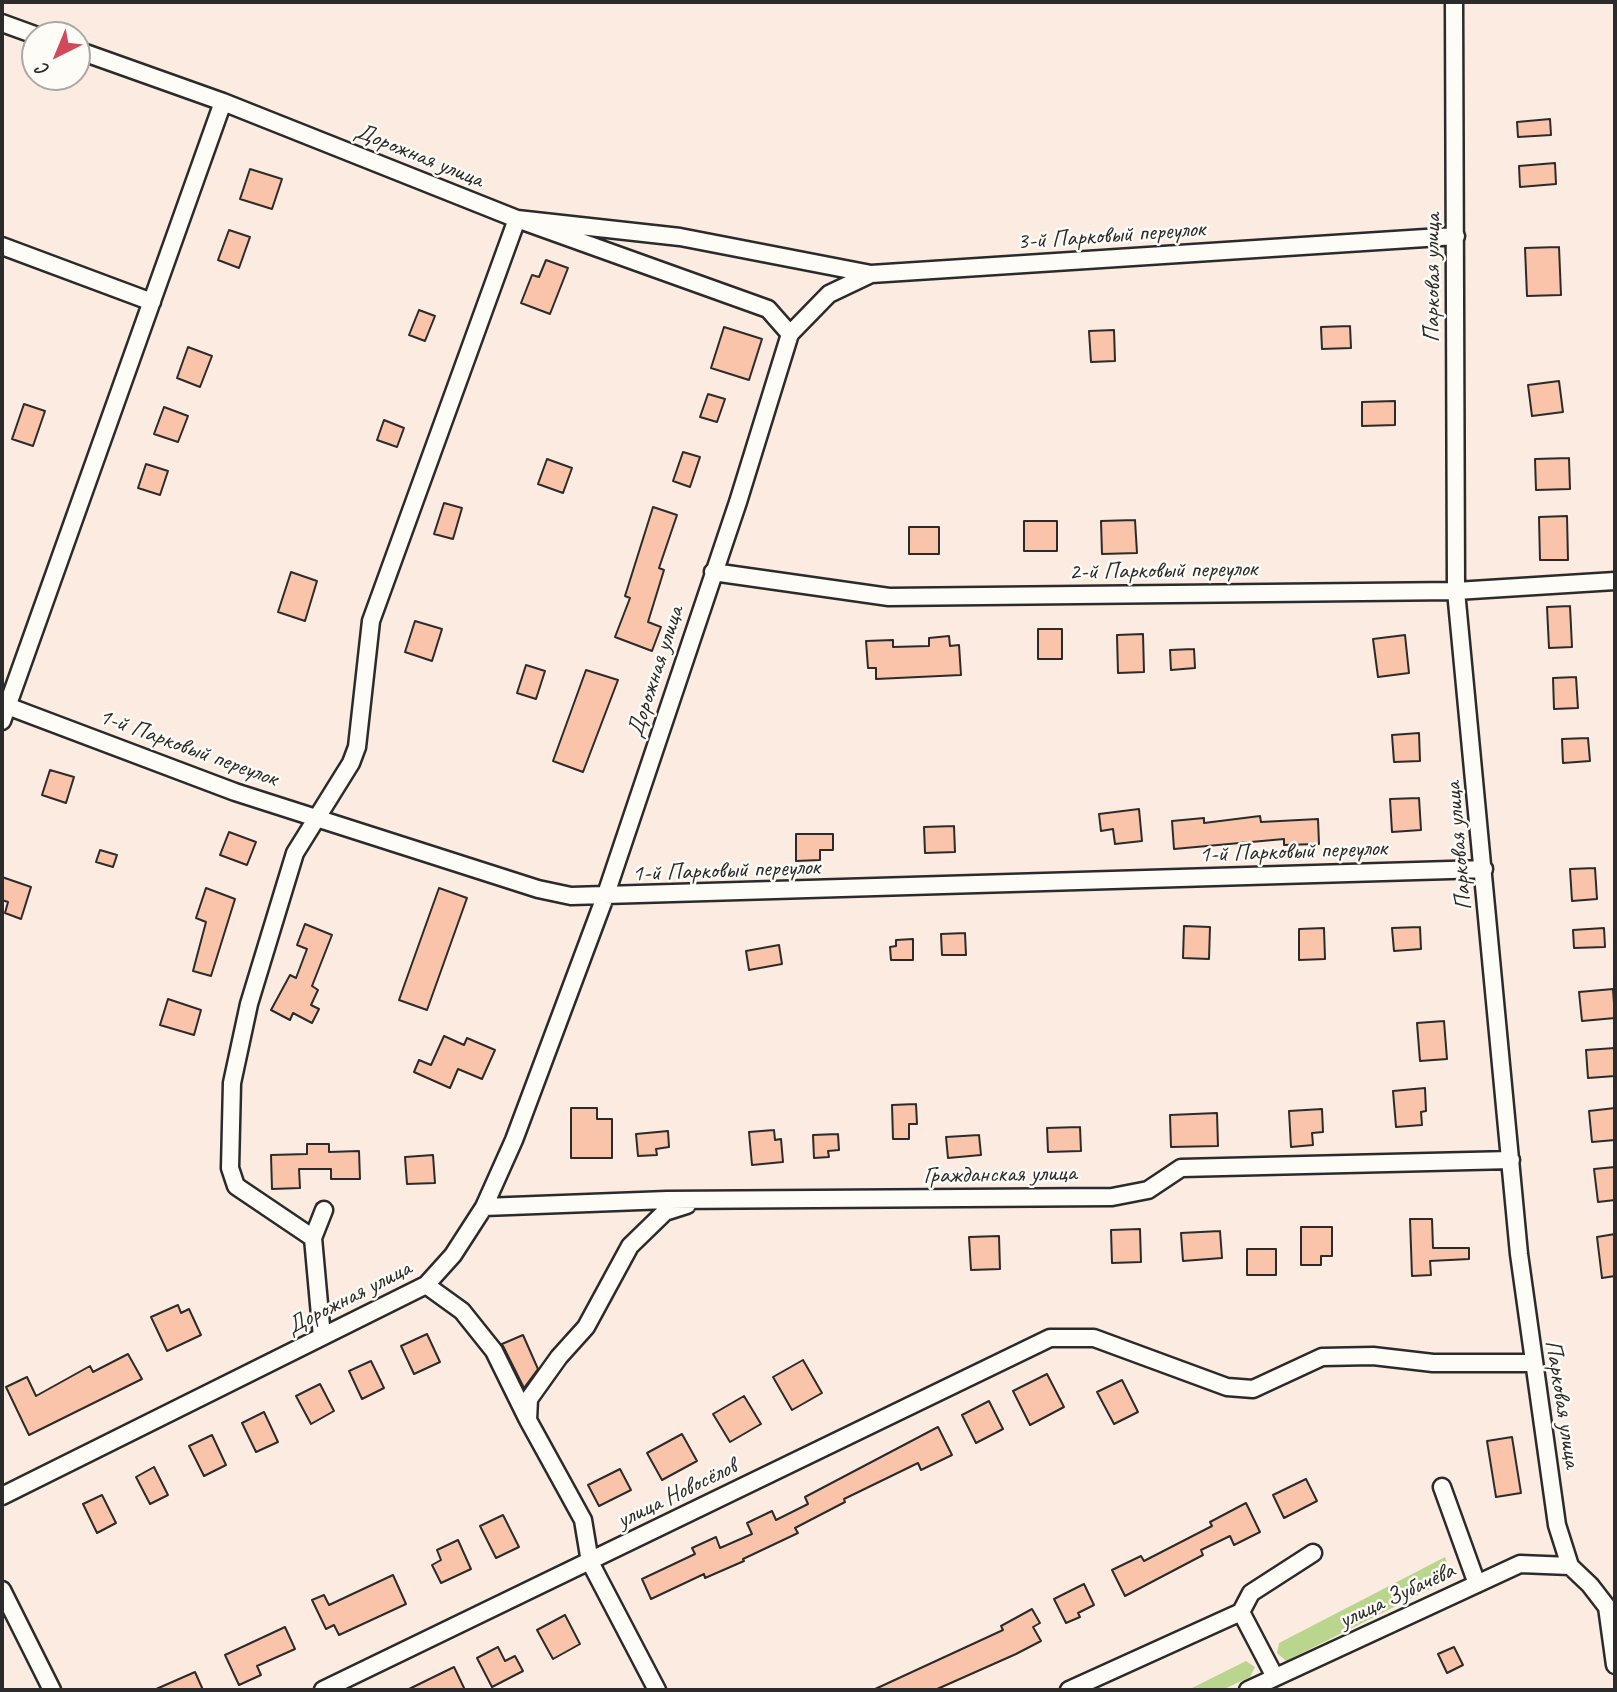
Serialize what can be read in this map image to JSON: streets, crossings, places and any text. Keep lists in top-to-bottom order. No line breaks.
{"streets":{"street":["Дорожная улица","3-й Парковый переулок","Парковая улица","2-й Парковый переулок","1-й Парковый переулок","Гражданская улица","улица Новосёлов","улица Зубачёва"]},"crossings":[["Дорожная улица","3-й Парковый переулок"],["Дорожная улица","2-й Парковый переулок"],["Дорожная улица","1-й Парковый переулок"],["Дорожная улица","Гражданская улица"],["3-й Парковый переулок","Парковая улица"],["Парковая улица","2-й Парковый переулок"],["Парковая улица","1-й Парковый переулок"],["Парковая улица","Гражданская улица"],["Парковая улица","улица Новосёлов"],["Парковая улица","улица Зубачёва"]],"north":"bottom left"}
